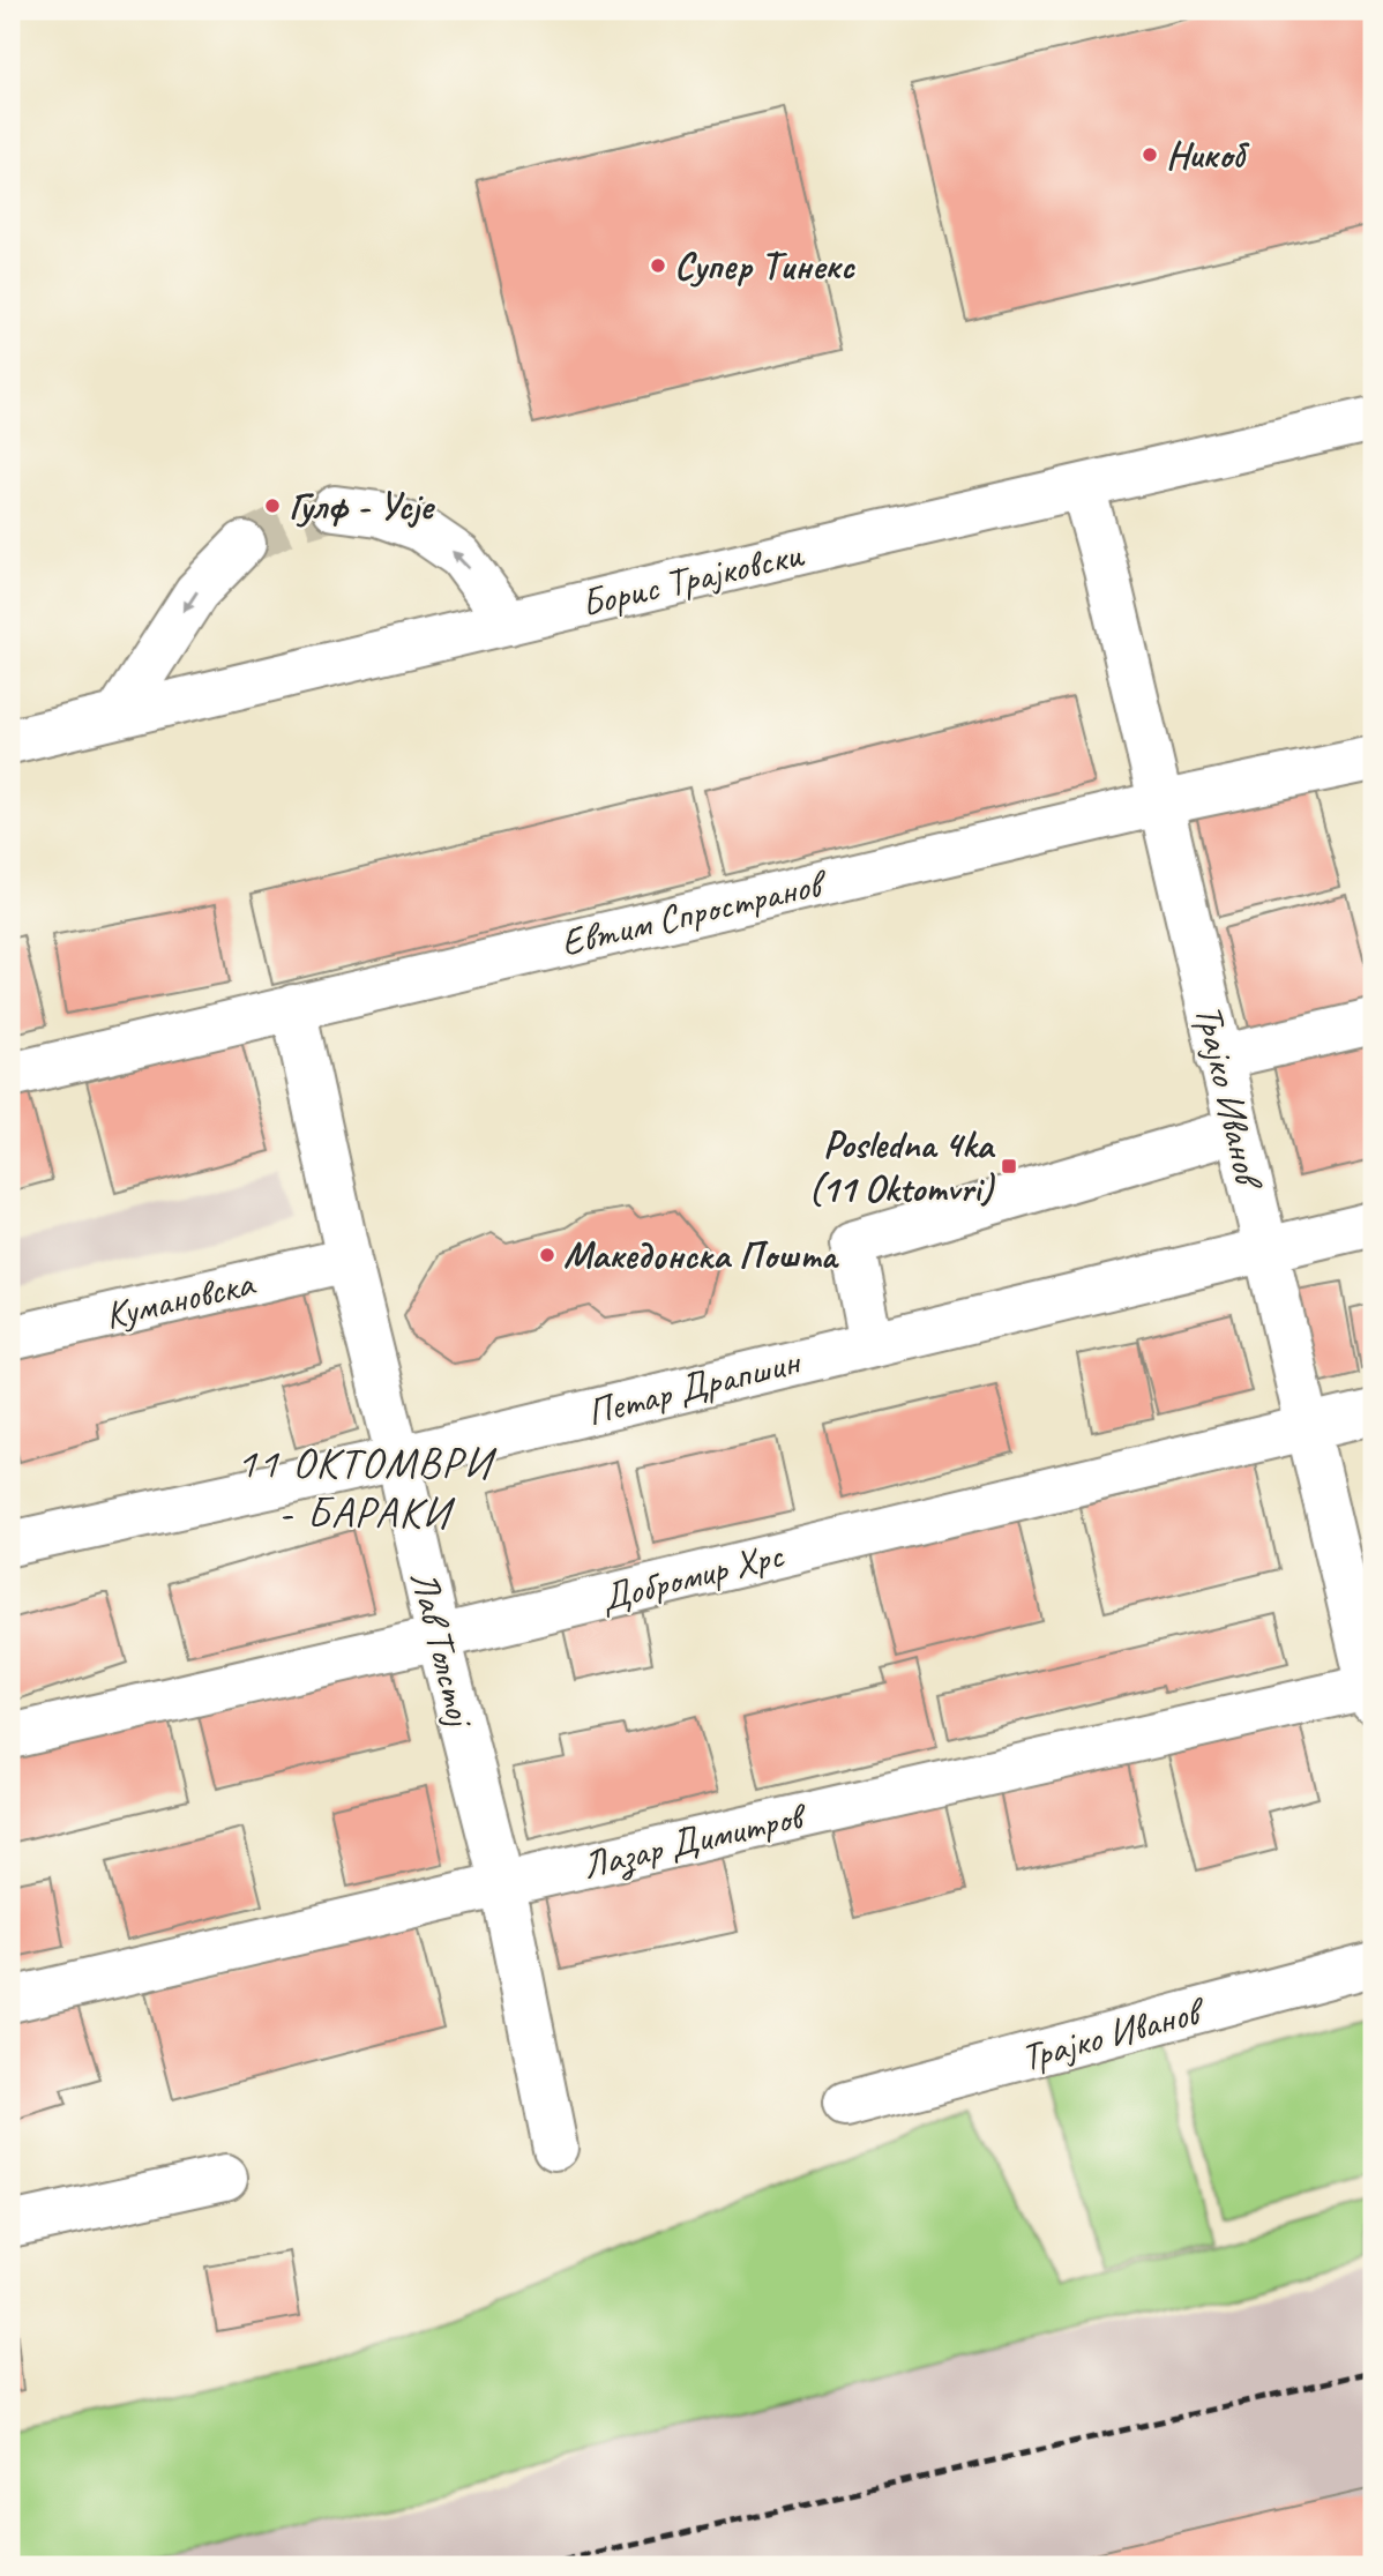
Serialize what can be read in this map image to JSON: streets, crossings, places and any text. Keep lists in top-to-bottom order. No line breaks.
{"streets":{"street":["Борис Трајковски","Евтим Спространов","Трајко Иванов","Кумановска","Петар Драпшин","Добромир Хрс","Лав Толстој","Лазар Димитров"]},"crossings":[["Борис Трајковски","Трајко Иванов"],["Евтим Спространов","Трајко Иванов"],["Евтим Спространов","Лав Толстој"],["Трајко Иванов","Петар Драпшин"],["Трајко Иванов","Добромир Хрс"],["Трајко Иванов","Лазар Димитров"],["Кумановска","Лав Толстој"],["Петар Драпшин","Лав Толстој"],["Добромир Хрс","Лав Толстој"],["Лав Толстој","Лазар Димитров"]],"districts":["11 ОКТОМВРИ - БАРАКИ"],"places":{"other":["Никоб","Супер Тинекс","Гулф - Усје","Македонска Пошта"],"transit":["Posledna 4ka (11 Oktomvri)"]}}
